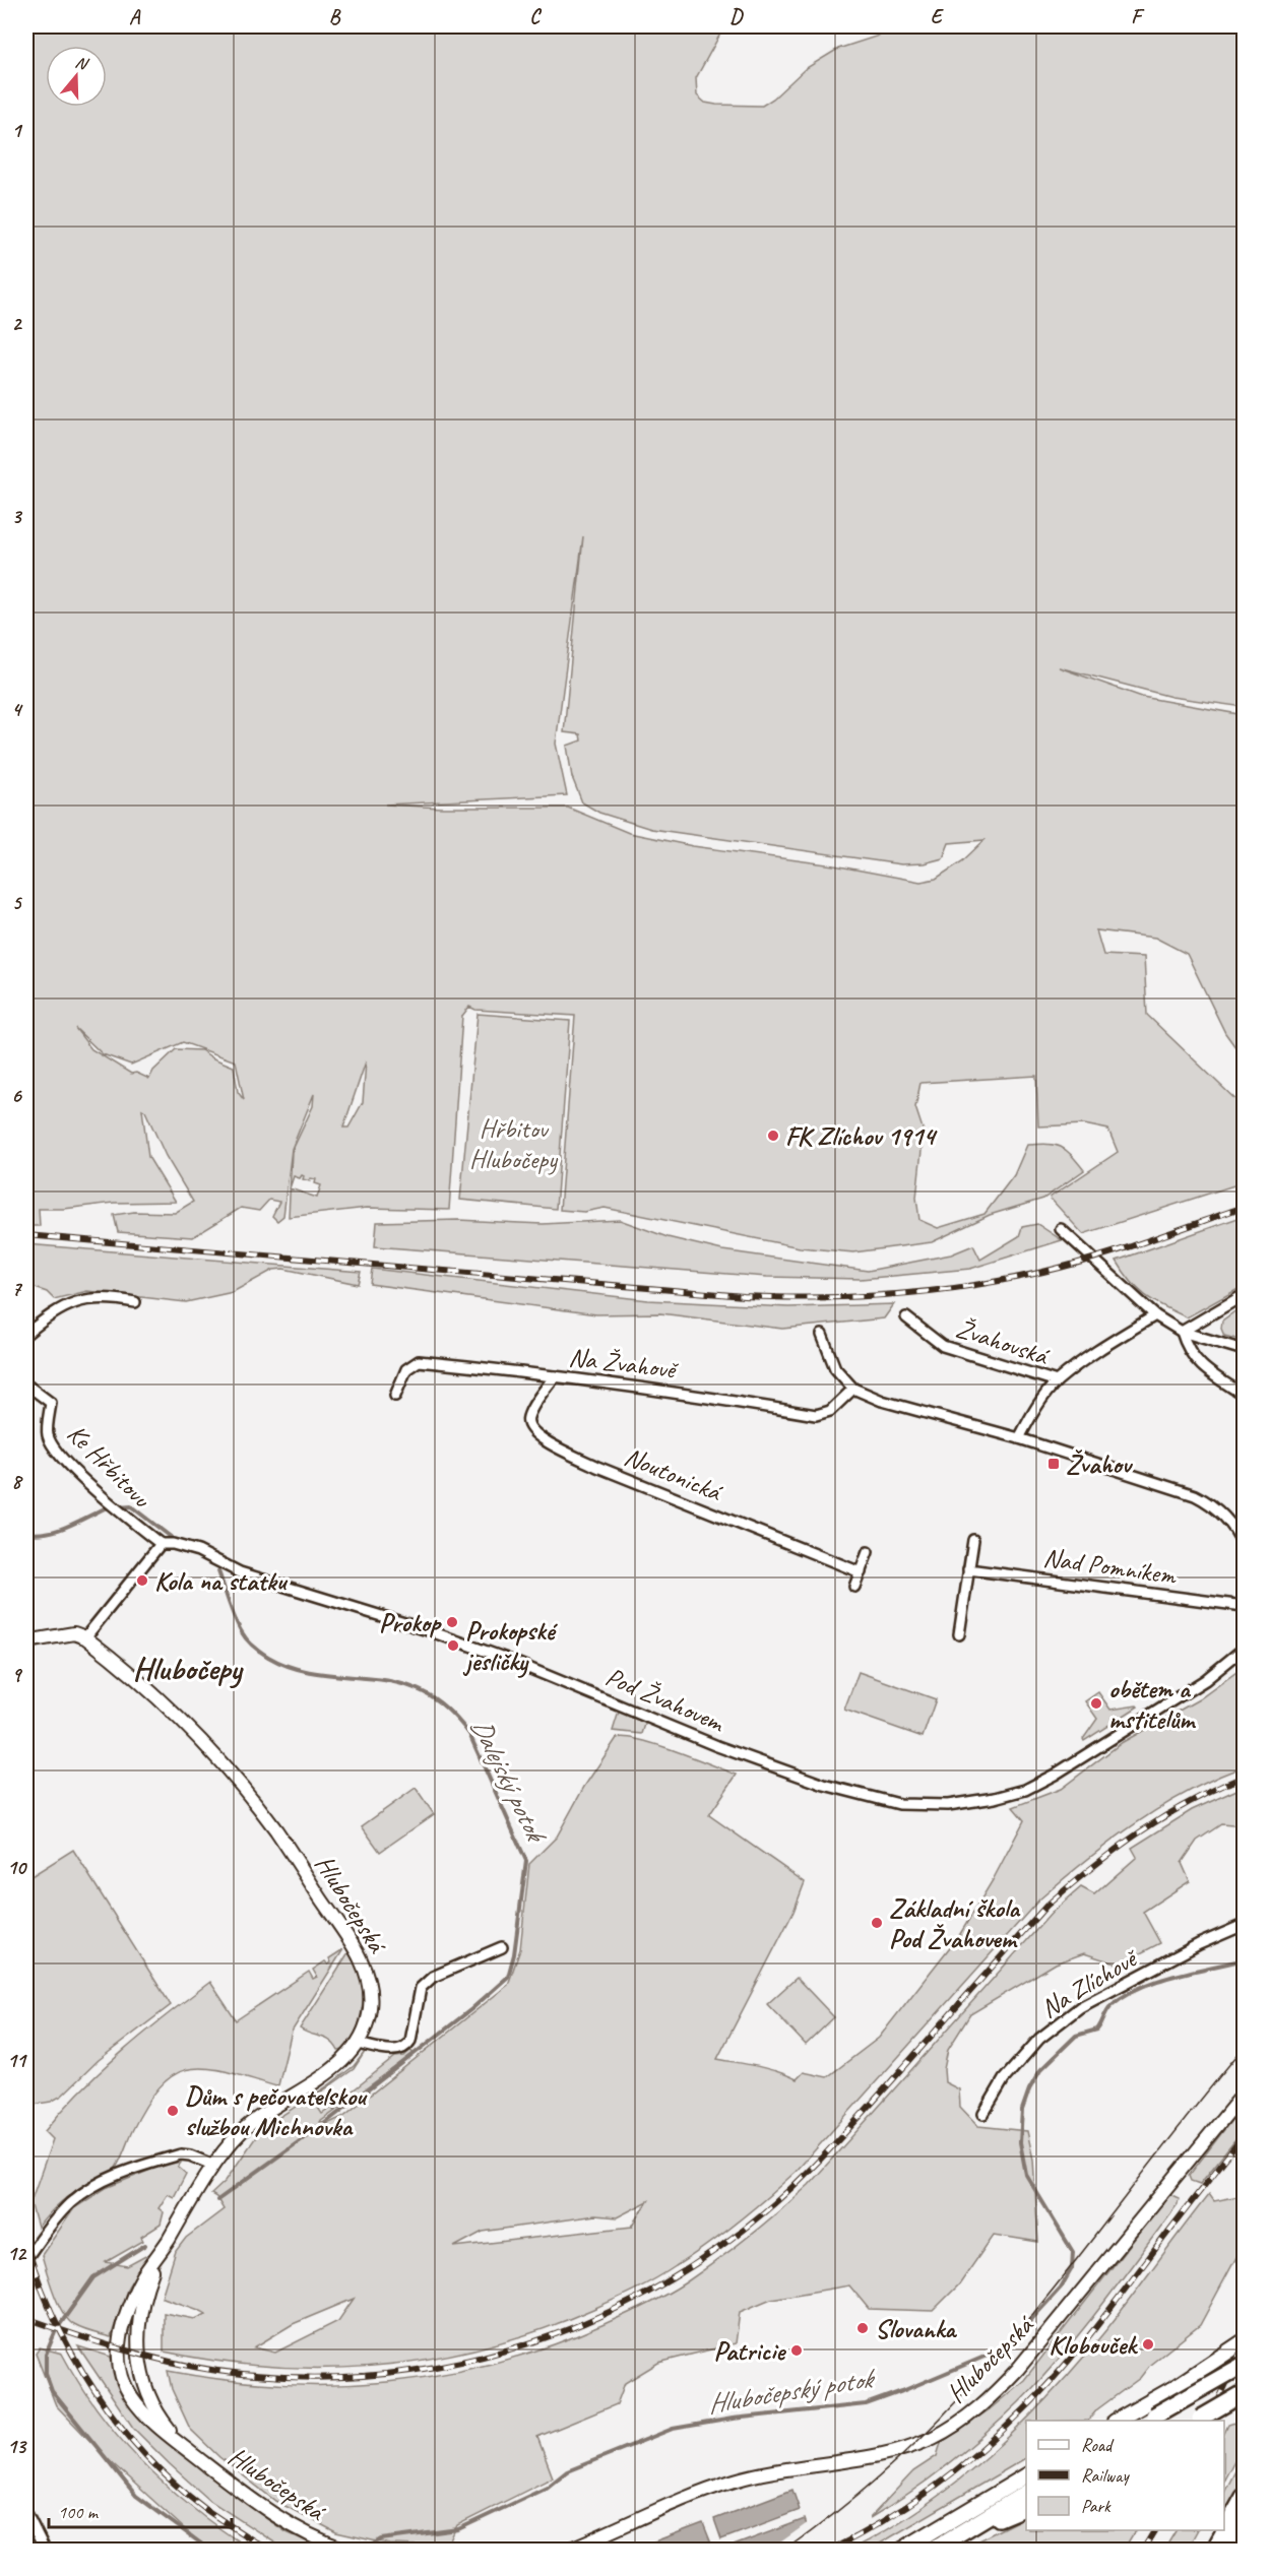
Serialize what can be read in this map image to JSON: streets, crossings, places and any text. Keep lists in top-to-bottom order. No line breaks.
{"streets":{"street":["Žvahovská","Na Žvahově","Ke Hřbitovu","Noutonická","Nad Pomníkem","Pod Žvahovem","Hlubočepská","Na Zlíchově"]},"crossings":[["Na Žvahově","Noutonická"],["Ke Hřbitovu","Pod Žvahovem"]],"districts":["Hlubočepy"],"water":["Dalejský potok","Hlubočepský potok"],"parks":["Hřbitov Hlubočepy"],"places":{"other":["FK Zlíchov 1914","Kola na statku","Prokop","Prokopské jesličky","obětem a mstitelům","Základní škola Pod Žvahovem","Dům s pečovatelskou službou Michnovka","Slovanka","Klobouček","Patricie"],"transit":["Žvahov"]},"legend":["Road","Railway","Park"],"scale_bar":"100 m","north":"top","grid":{"columns":["A","B","C","D","E","F"],"rows":["1","2","3","4","5","6","7","8","9","10","11","12","13"]}}
